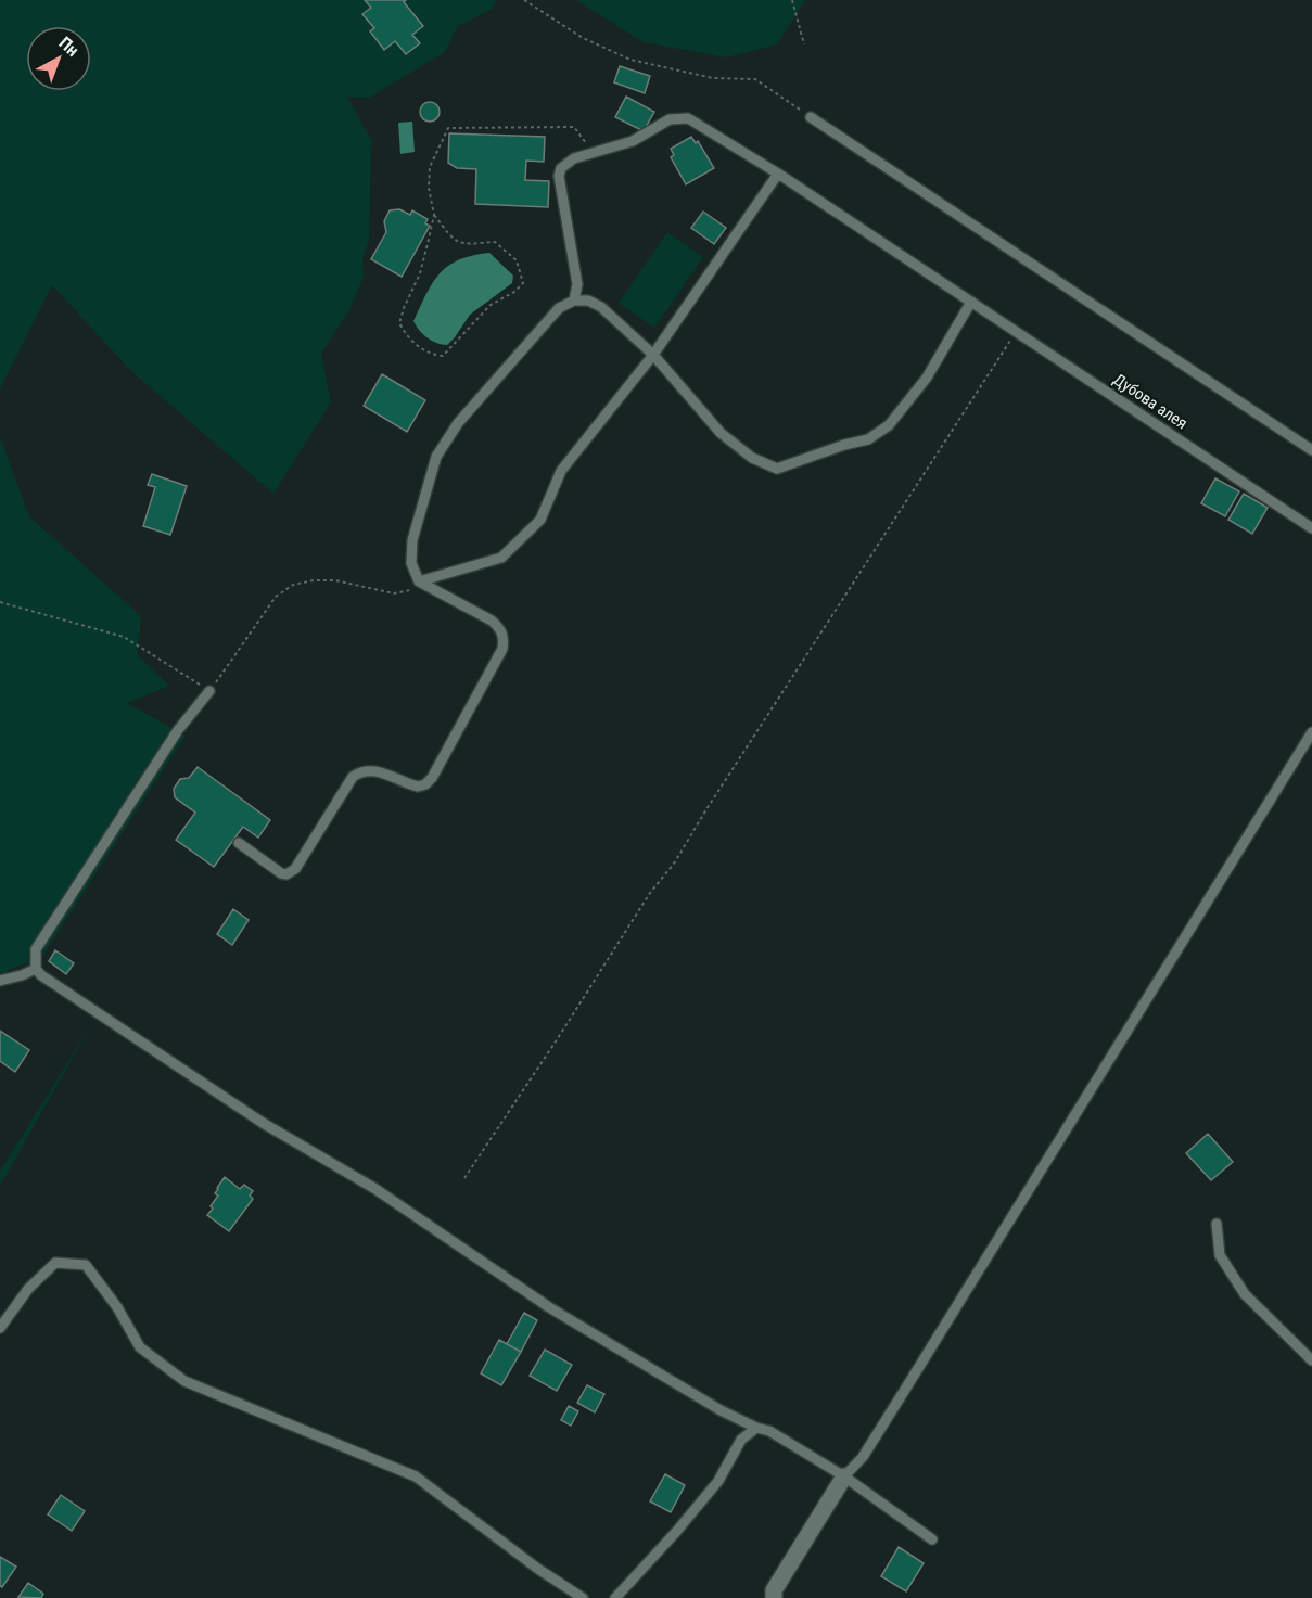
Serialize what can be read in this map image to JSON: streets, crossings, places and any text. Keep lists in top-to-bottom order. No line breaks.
{"streets":{"lane":["Дубова алея"]},"north":"top right"}
